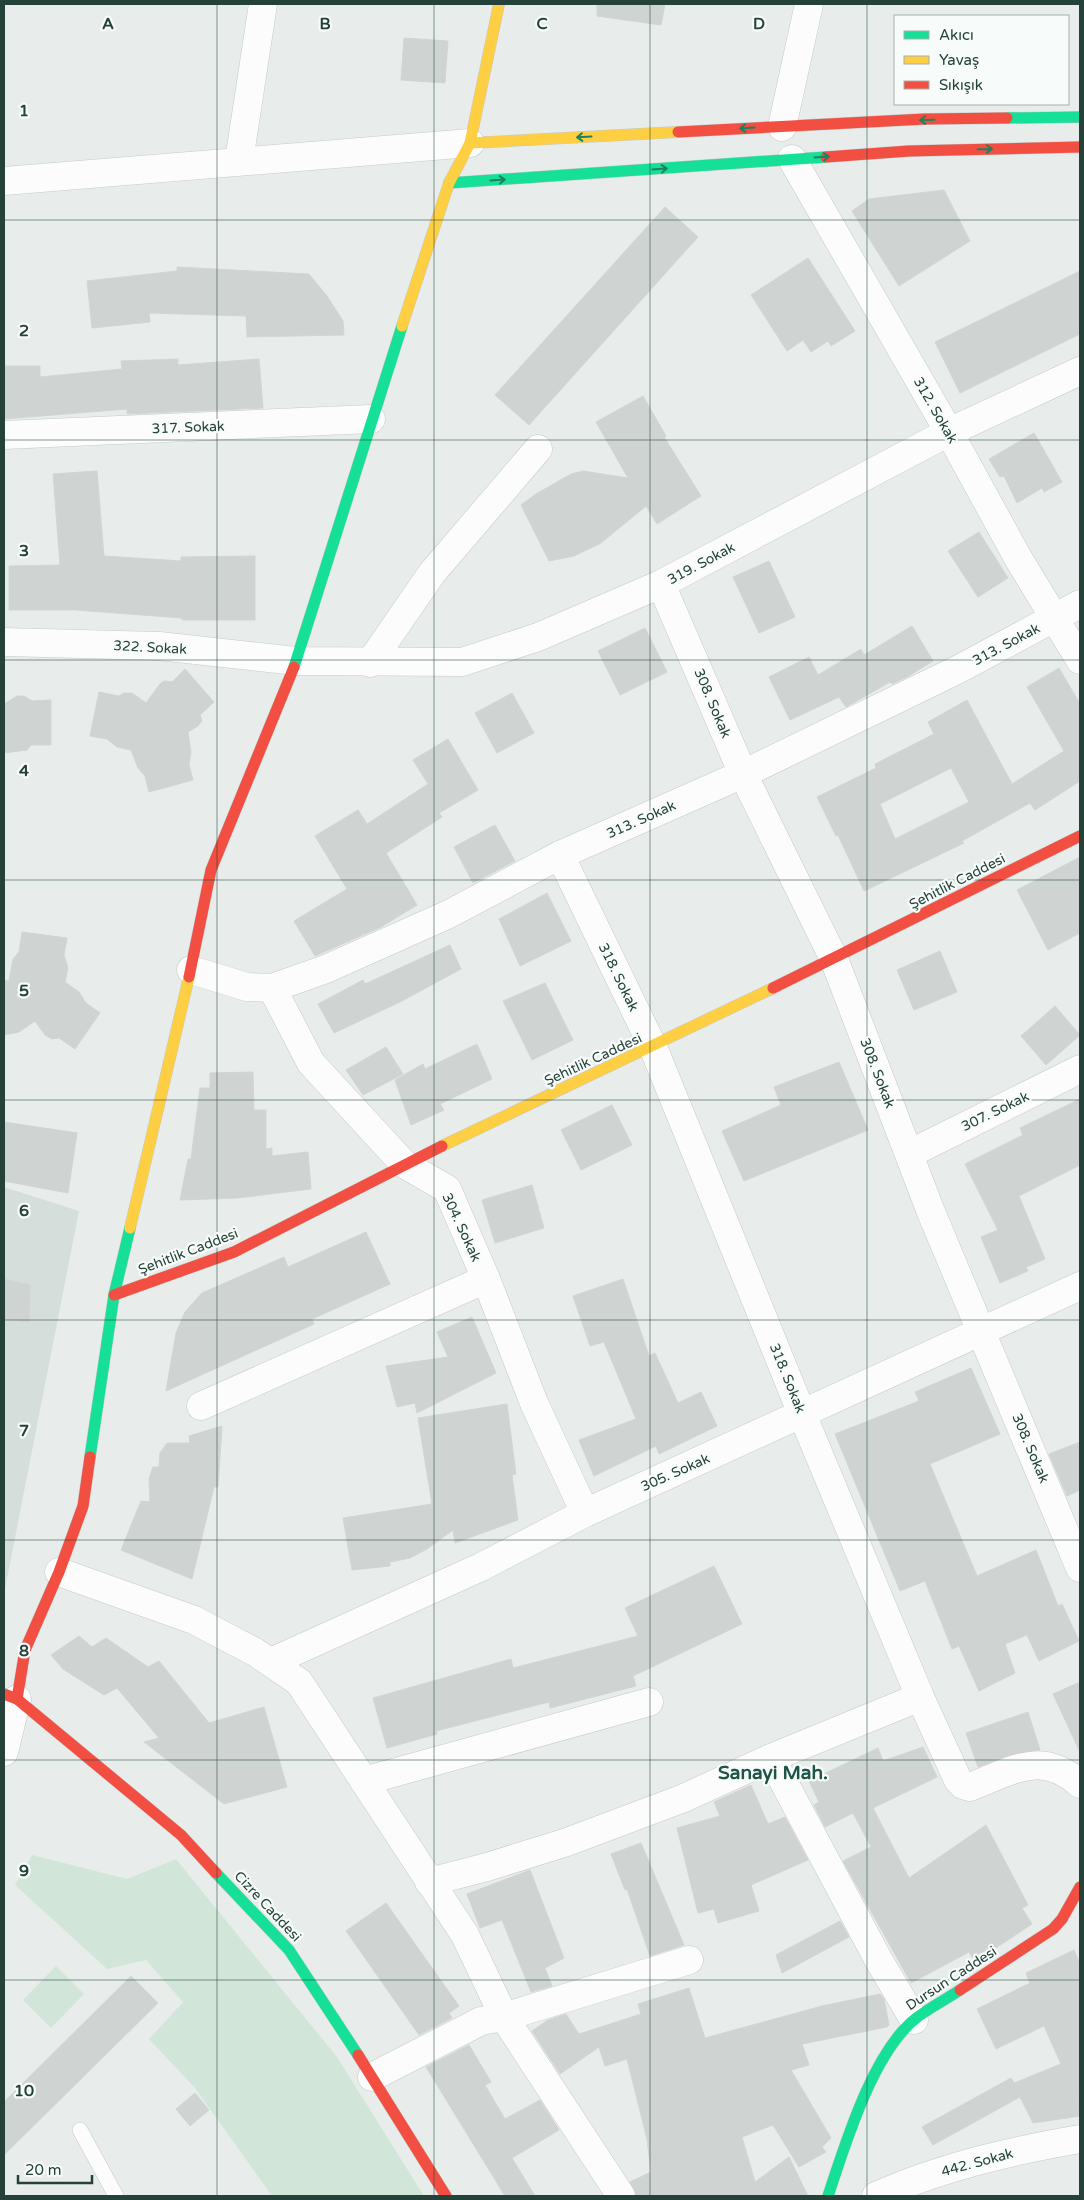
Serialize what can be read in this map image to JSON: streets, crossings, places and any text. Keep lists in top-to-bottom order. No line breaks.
{"streets":{"street":["312. Sokak","317. Sokak","319. Sokak","313. Sokak","322. Sokak","308. Sokak","Şehitlik Caddesi","318. Sokak","307. Sokak","304. Sokak","305. Sokak","Cizre Caddesi","Dursun Caddesi","442. Sokak"]},"crossings":[["312. Sokak","319. Sokak"],["312. Sokak","313. Sokak"],["319. Sokak","322. Sokak"],["319. Sokak","308. Sokak"],["313. Sokak","308. Sokak"],["313. Sokak","318. Sokak"],["313. Sokak","304. Sokak"],["308. Sokak","Şehitlik Caddesi"],["308. Sokak","307. Sokak"],["308. Sokak","305. Sokak"],["Şehitlik Caddesi","318. Sokak"],["Şehitlik Caddesi","304. Sokak"],["318. Sokak","305. Sokak"],["304. Sokak","305. Sokak"]],"districts":["Sanayi Mah."],"legend":["Akıcı","Yavaş","Sıkışık"],"scale_bar":"20 m","grid":{"columns":["A","B","C","D"],"rows":["1","2","3","4","5","6","7","8","9","10"]}}
